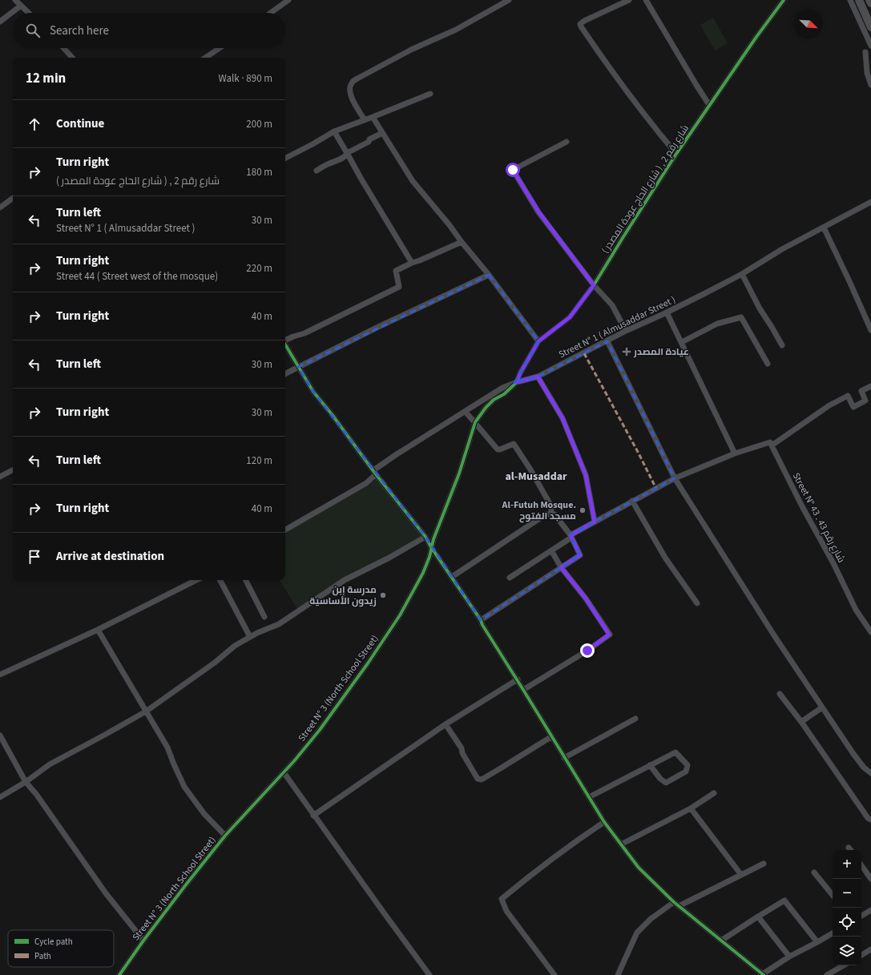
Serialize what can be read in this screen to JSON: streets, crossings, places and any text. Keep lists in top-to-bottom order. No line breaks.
{"streets":{"street":["شارع رقم 2 , ( شارع الحاج عودة المصدر )","Street N° 1 ( Almusaddar Street )","Street N° 43 . شارع رقم 43","Street N° 3 (North School Street)"]},"crossings":[["شارع رقم 2 , ( شارع الحاج عودة المصدر )","Street N° 1 ( Almusaddar Street )"],["شارع رقم 2 , ( شارع الحاج عودة المصدر )","Street N° 3 (North School Street)"],["Street N° 1 ( Almusaddar Street )","Street N° 3 (North School Street)"]],"districts":["al-Musaddar"],"places":{"health":["عيادة المصدر"],"other":["Al-Futuh Mosque. مسجد الفتوح","مدرسة إبن زيدون الأساسية"]},"legend":["Cycle path","Path"],"north":"bottom right","page":{"search":"Search here","heading":["12 min","Walk · 890 m"],"list":[["Continue","200 m"],["Turn right","شارع رقم 2 , ( شارع الحاج عودة المصدر )","180 m"],["Turn left","Street N° 1 ( Almusaddar Street )","30 m"],["Turn right","Street 44 ( Street west of the mosque)","220 m"],["Turn right","40 m"],["Turn left","30 m"],["Turn right","30 m"],["Turn left","120 m"],["Turn right","40 m"],"Arrive at destination"],"map_buttons":["+","−"]}}
